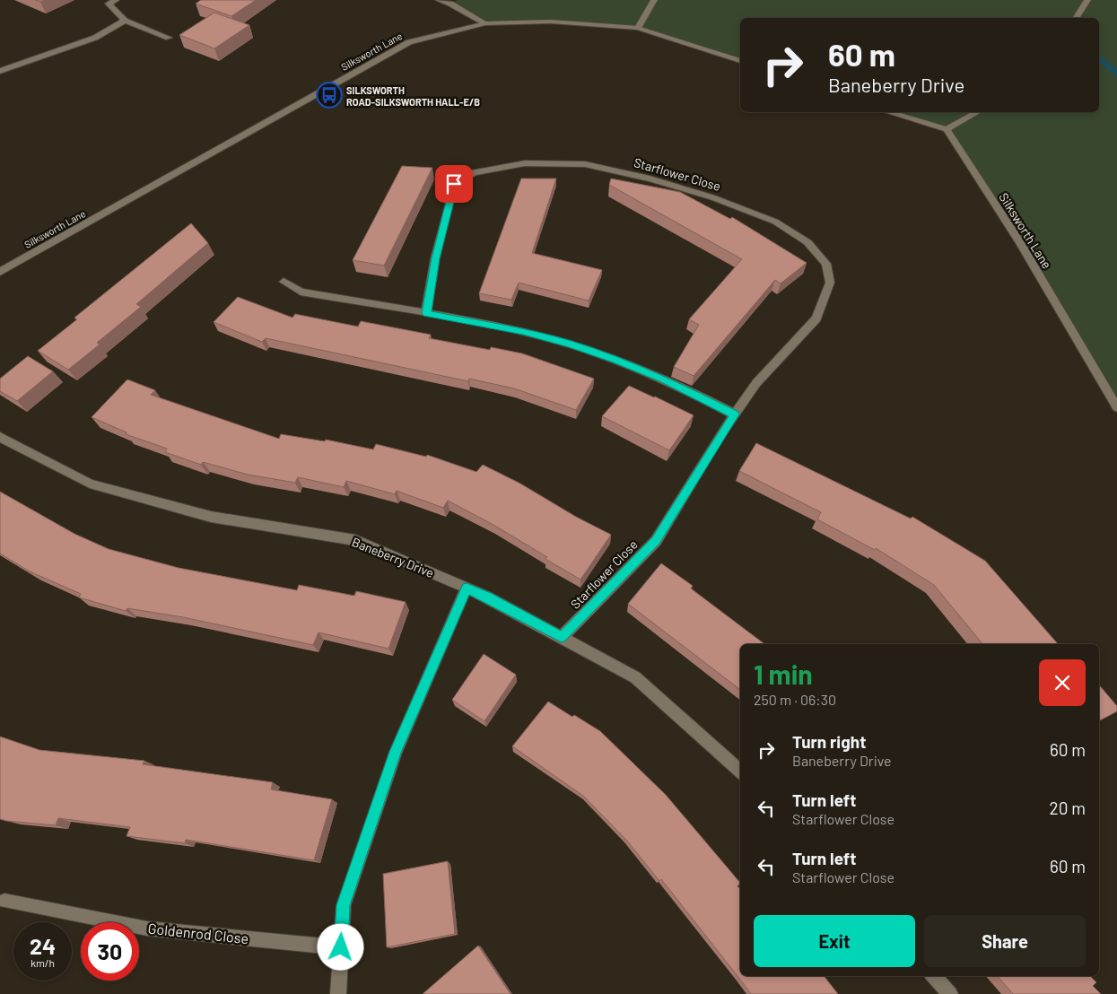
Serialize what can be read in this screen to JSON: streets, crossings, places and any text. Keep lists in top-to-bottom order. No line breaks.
{"streets":{"street":["Silksworth Lane","Starflower Close","Baneberry Drive","Goldenrod Close"]},"crossings":[["Starflower Close","Baneberry Drive"]],"places":{"bus stop":["SILKSWORTH ROAD-SILKSWORTH HALL-E/B"]},"page":{"turn":["60 m","Baneberry Drive"],"heading":["1 min","250 m · 06:30"],"list":[{"name":"Turn right","note":"Baneberry Drive","value":"60 m"},{"name":"Turn left","note":"Starflower Close","value":"20 m"},{"name":"Turn left","note":"Starflower Close","value":"60 m"}],"buttons":["Exit","Share"],"speed":"24 km/h","limit":"30"}}
